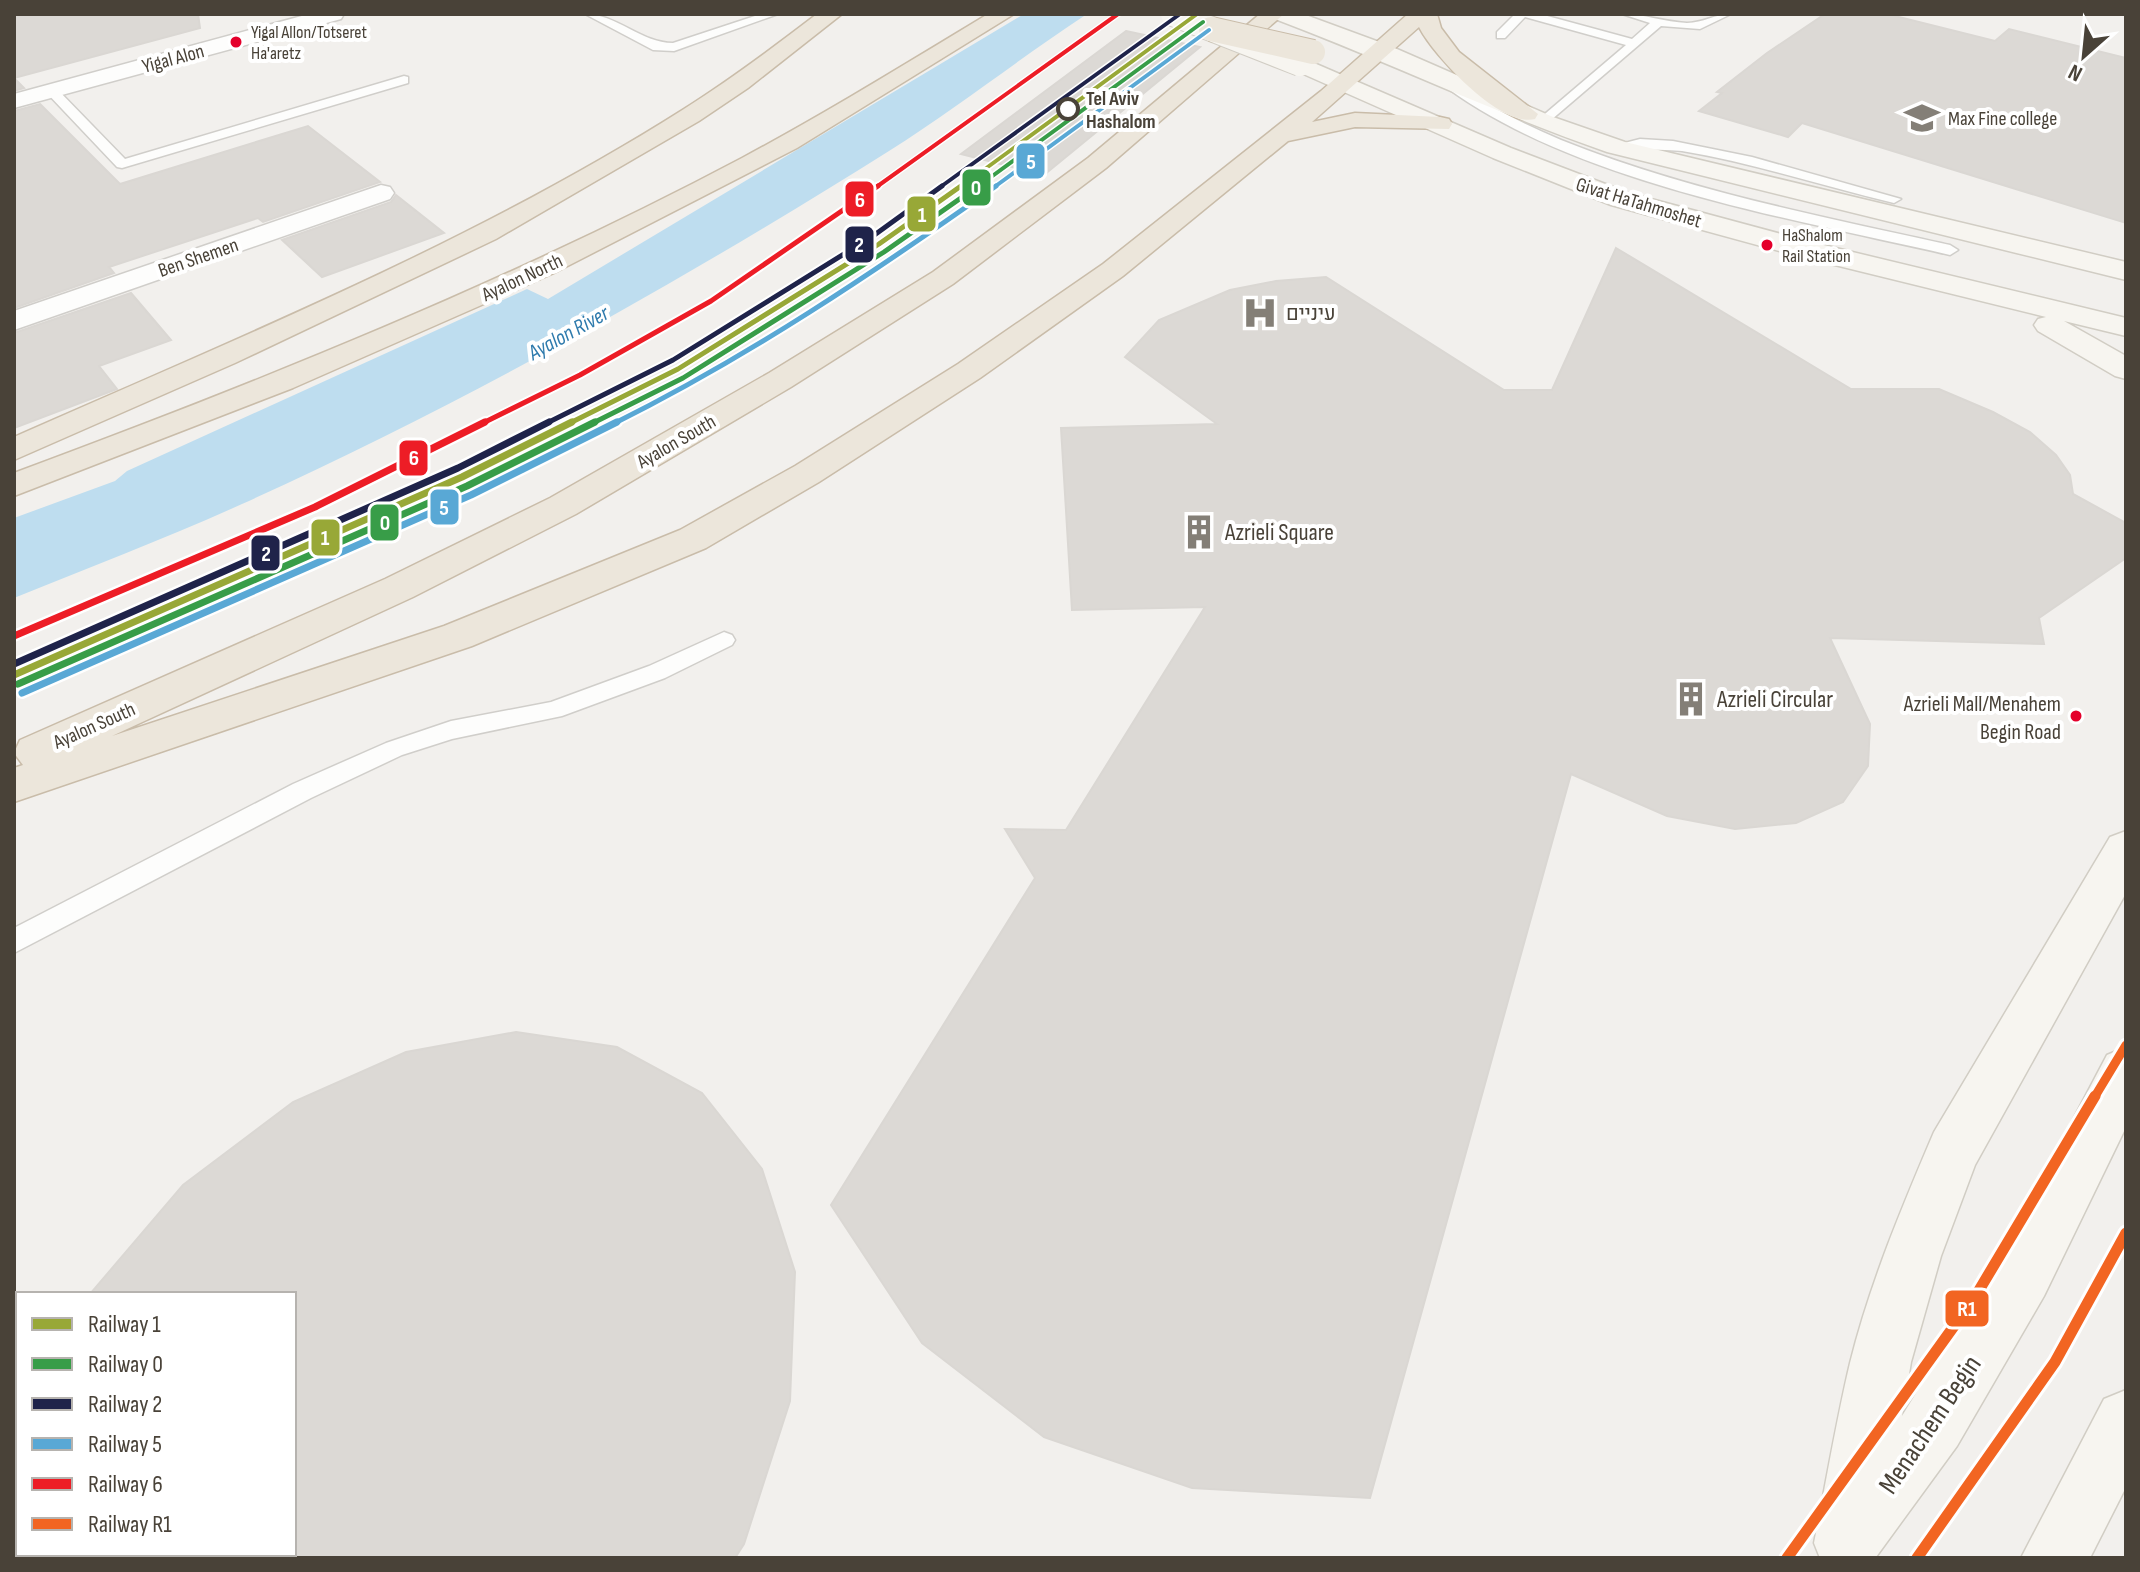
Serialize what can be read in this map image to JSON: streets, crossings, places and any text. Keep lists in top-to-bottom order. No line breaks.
{"streets":{"highway":["Ayalon North","Ayalon South"],"main road":["Givat HaTahmoshet","Menachem Begin"],"street":["Yigal Alon","Ben Shemen"]},"water":["Ayalon River"],"places":{"other":["Yigal Allon/Totseret Ha'aretz","Tel Aviv Hashalom","HaShalom Rail Station","Azrieli Mall/Menahem Begin Road"],"school or university":["Max Fine college"],"hospital":["עיניים"],"building":["Azrieli Square","Azrieli Circular"]},"lines":["rail line 1","rail line 2","rail line 6","rail line 0","rail line 5","rail line R1"],"legend":["Railway 1","Railway 0","Railway 2","Railway 5","Railway 6","Railway R1"],"north":"bottom left"}
